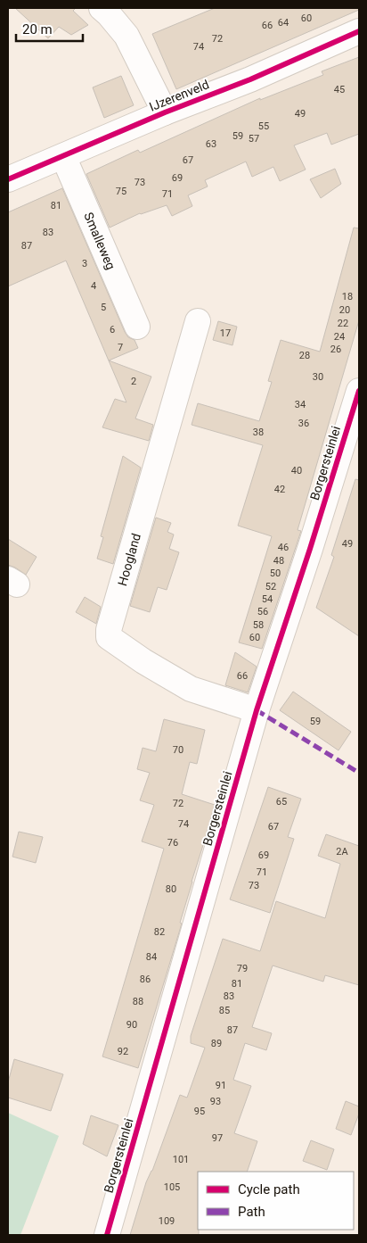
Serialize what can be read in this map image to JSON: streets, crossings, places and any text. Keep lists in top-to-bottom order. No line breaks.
{"streets":{"street":["IJzerenveld","Smalleweg","Borgersteinlei","Hoogland"]},"crossings":[["IJzerenveld","Smalleweg"],["Borgersteinlei","Hoogland"]],"house_numbers":["60","64","66","72","74","45","49","55","59","57","63","67","69","73","75","71","81","83","87","3","4","18","5","20","22","6","17","24","7","26","28","30","2","34","36","38","40","42","49","46","48","50","52","54","56","58","60","66","59","70","65","72","74","67","76","2A","69","71","73","80","82","84","79","86","81","83","88","85","90","87","89","92","91","93","95","97","101","105","109"],"legend":["Cycle path","Path"],"scale_bar":"20 m"}
